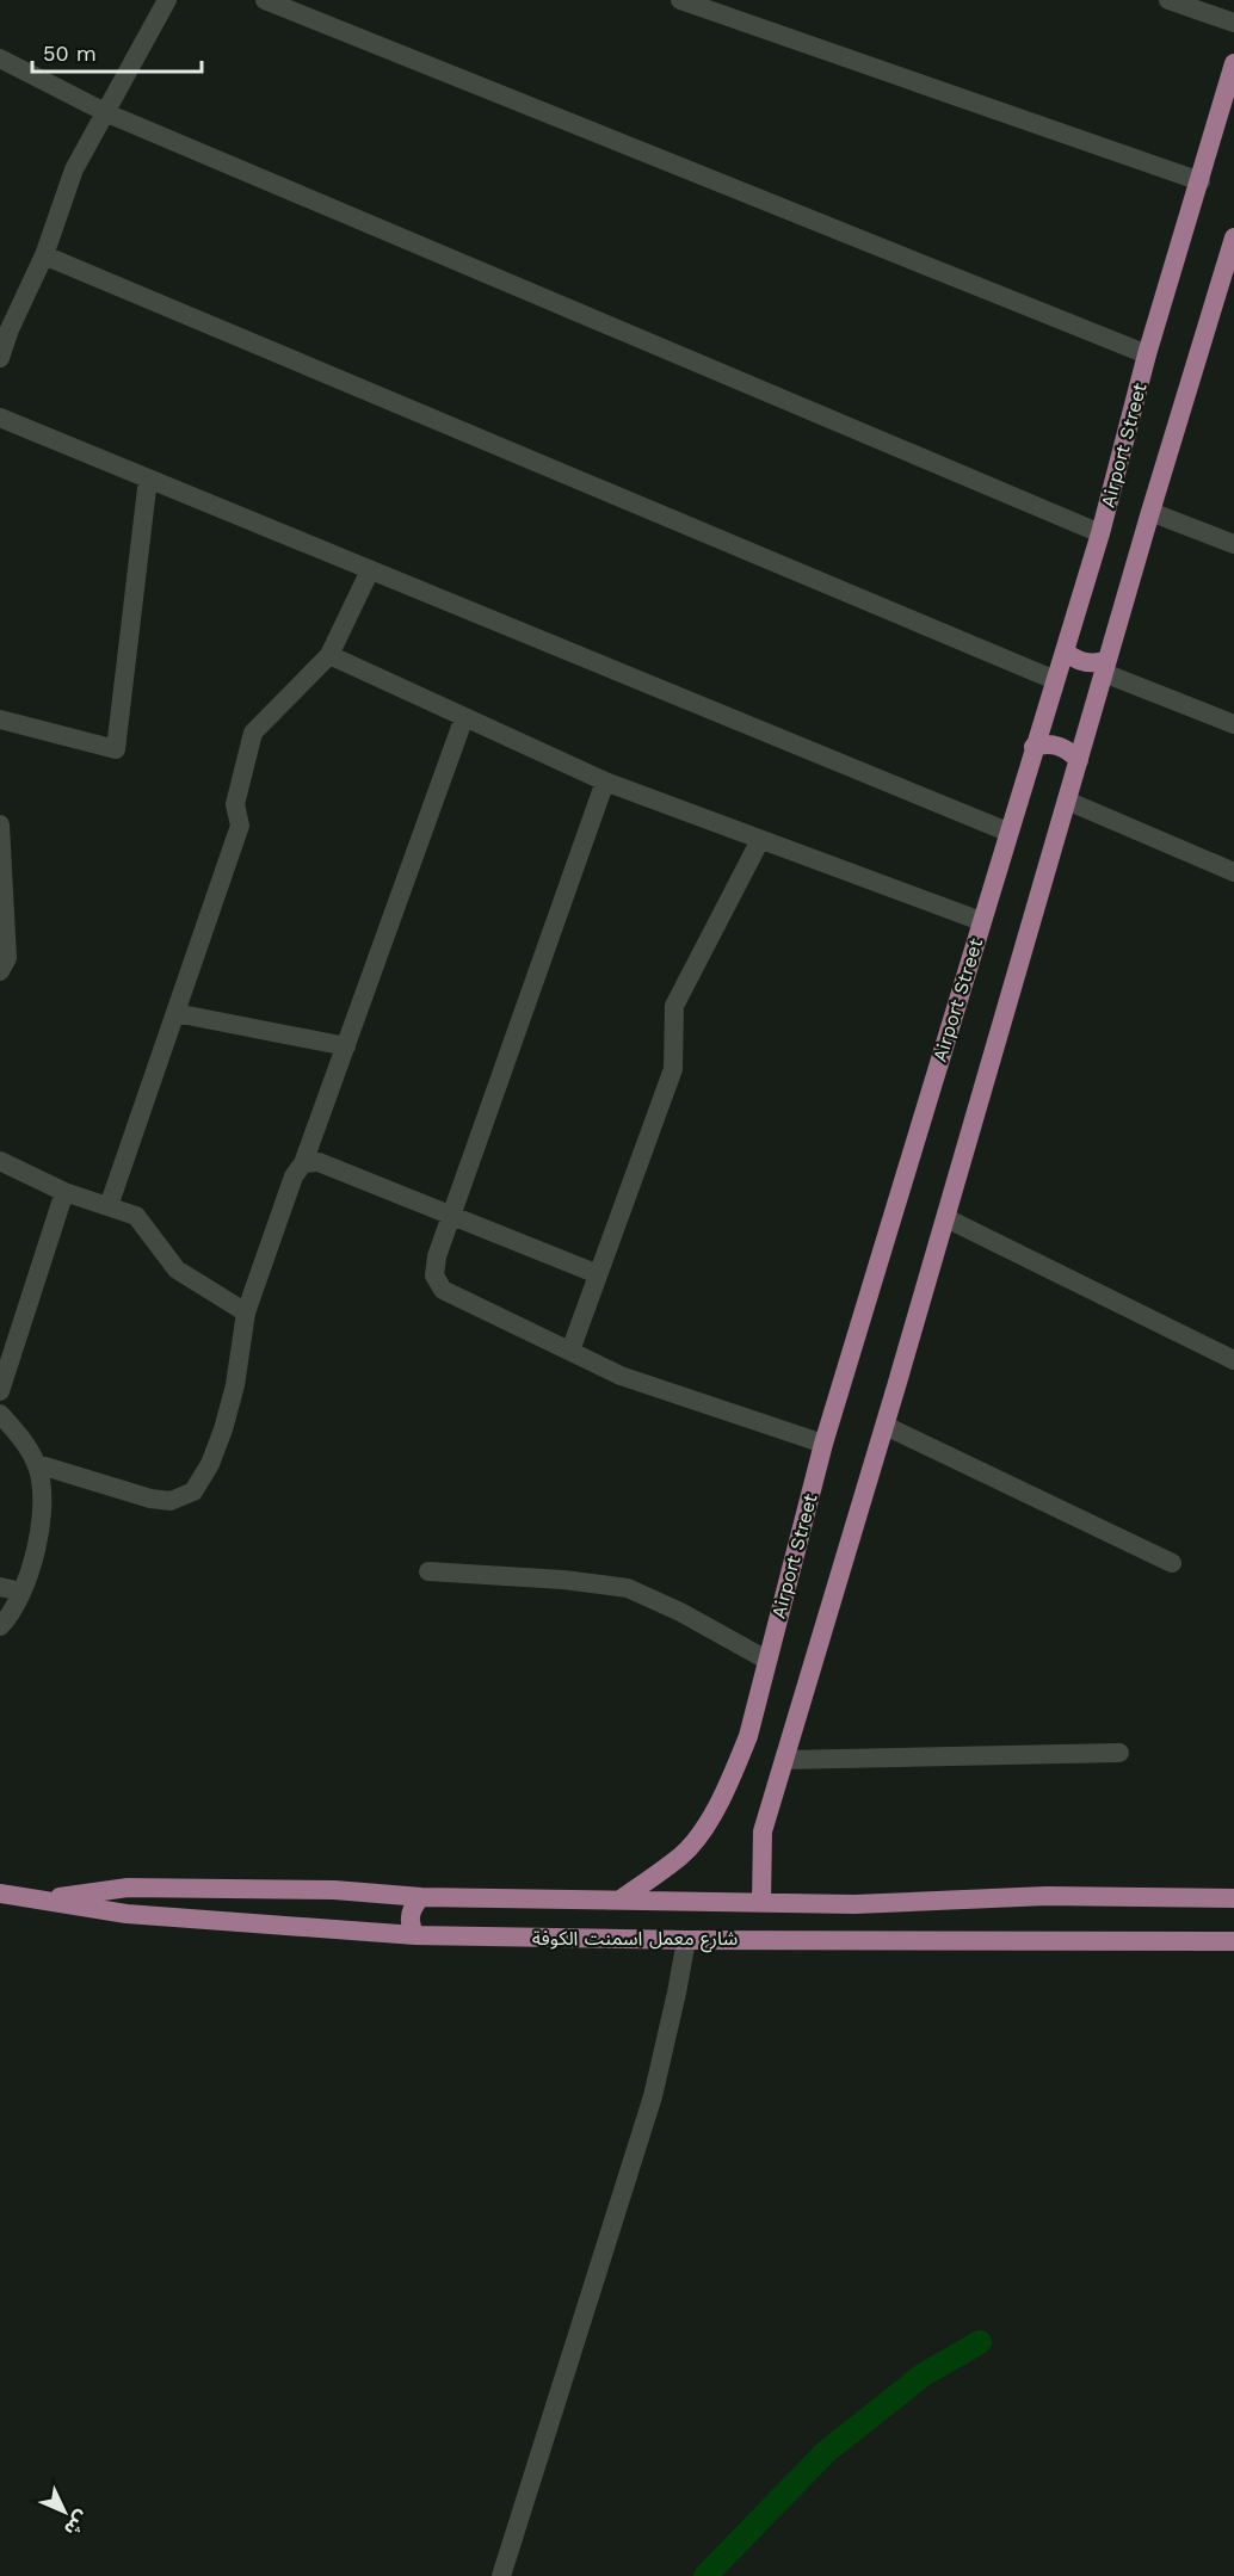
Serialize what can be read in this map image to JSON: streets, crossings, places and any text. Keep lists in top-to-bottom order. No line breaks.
{"streets":{"main road":["Airport Street","شارع معمل اسمنت الكوفة"]},"crossings":[["Airport Street","شارع معمل اسمنت الكوفة"]],"scale_bar":"50 m","north":"bottom right"}
